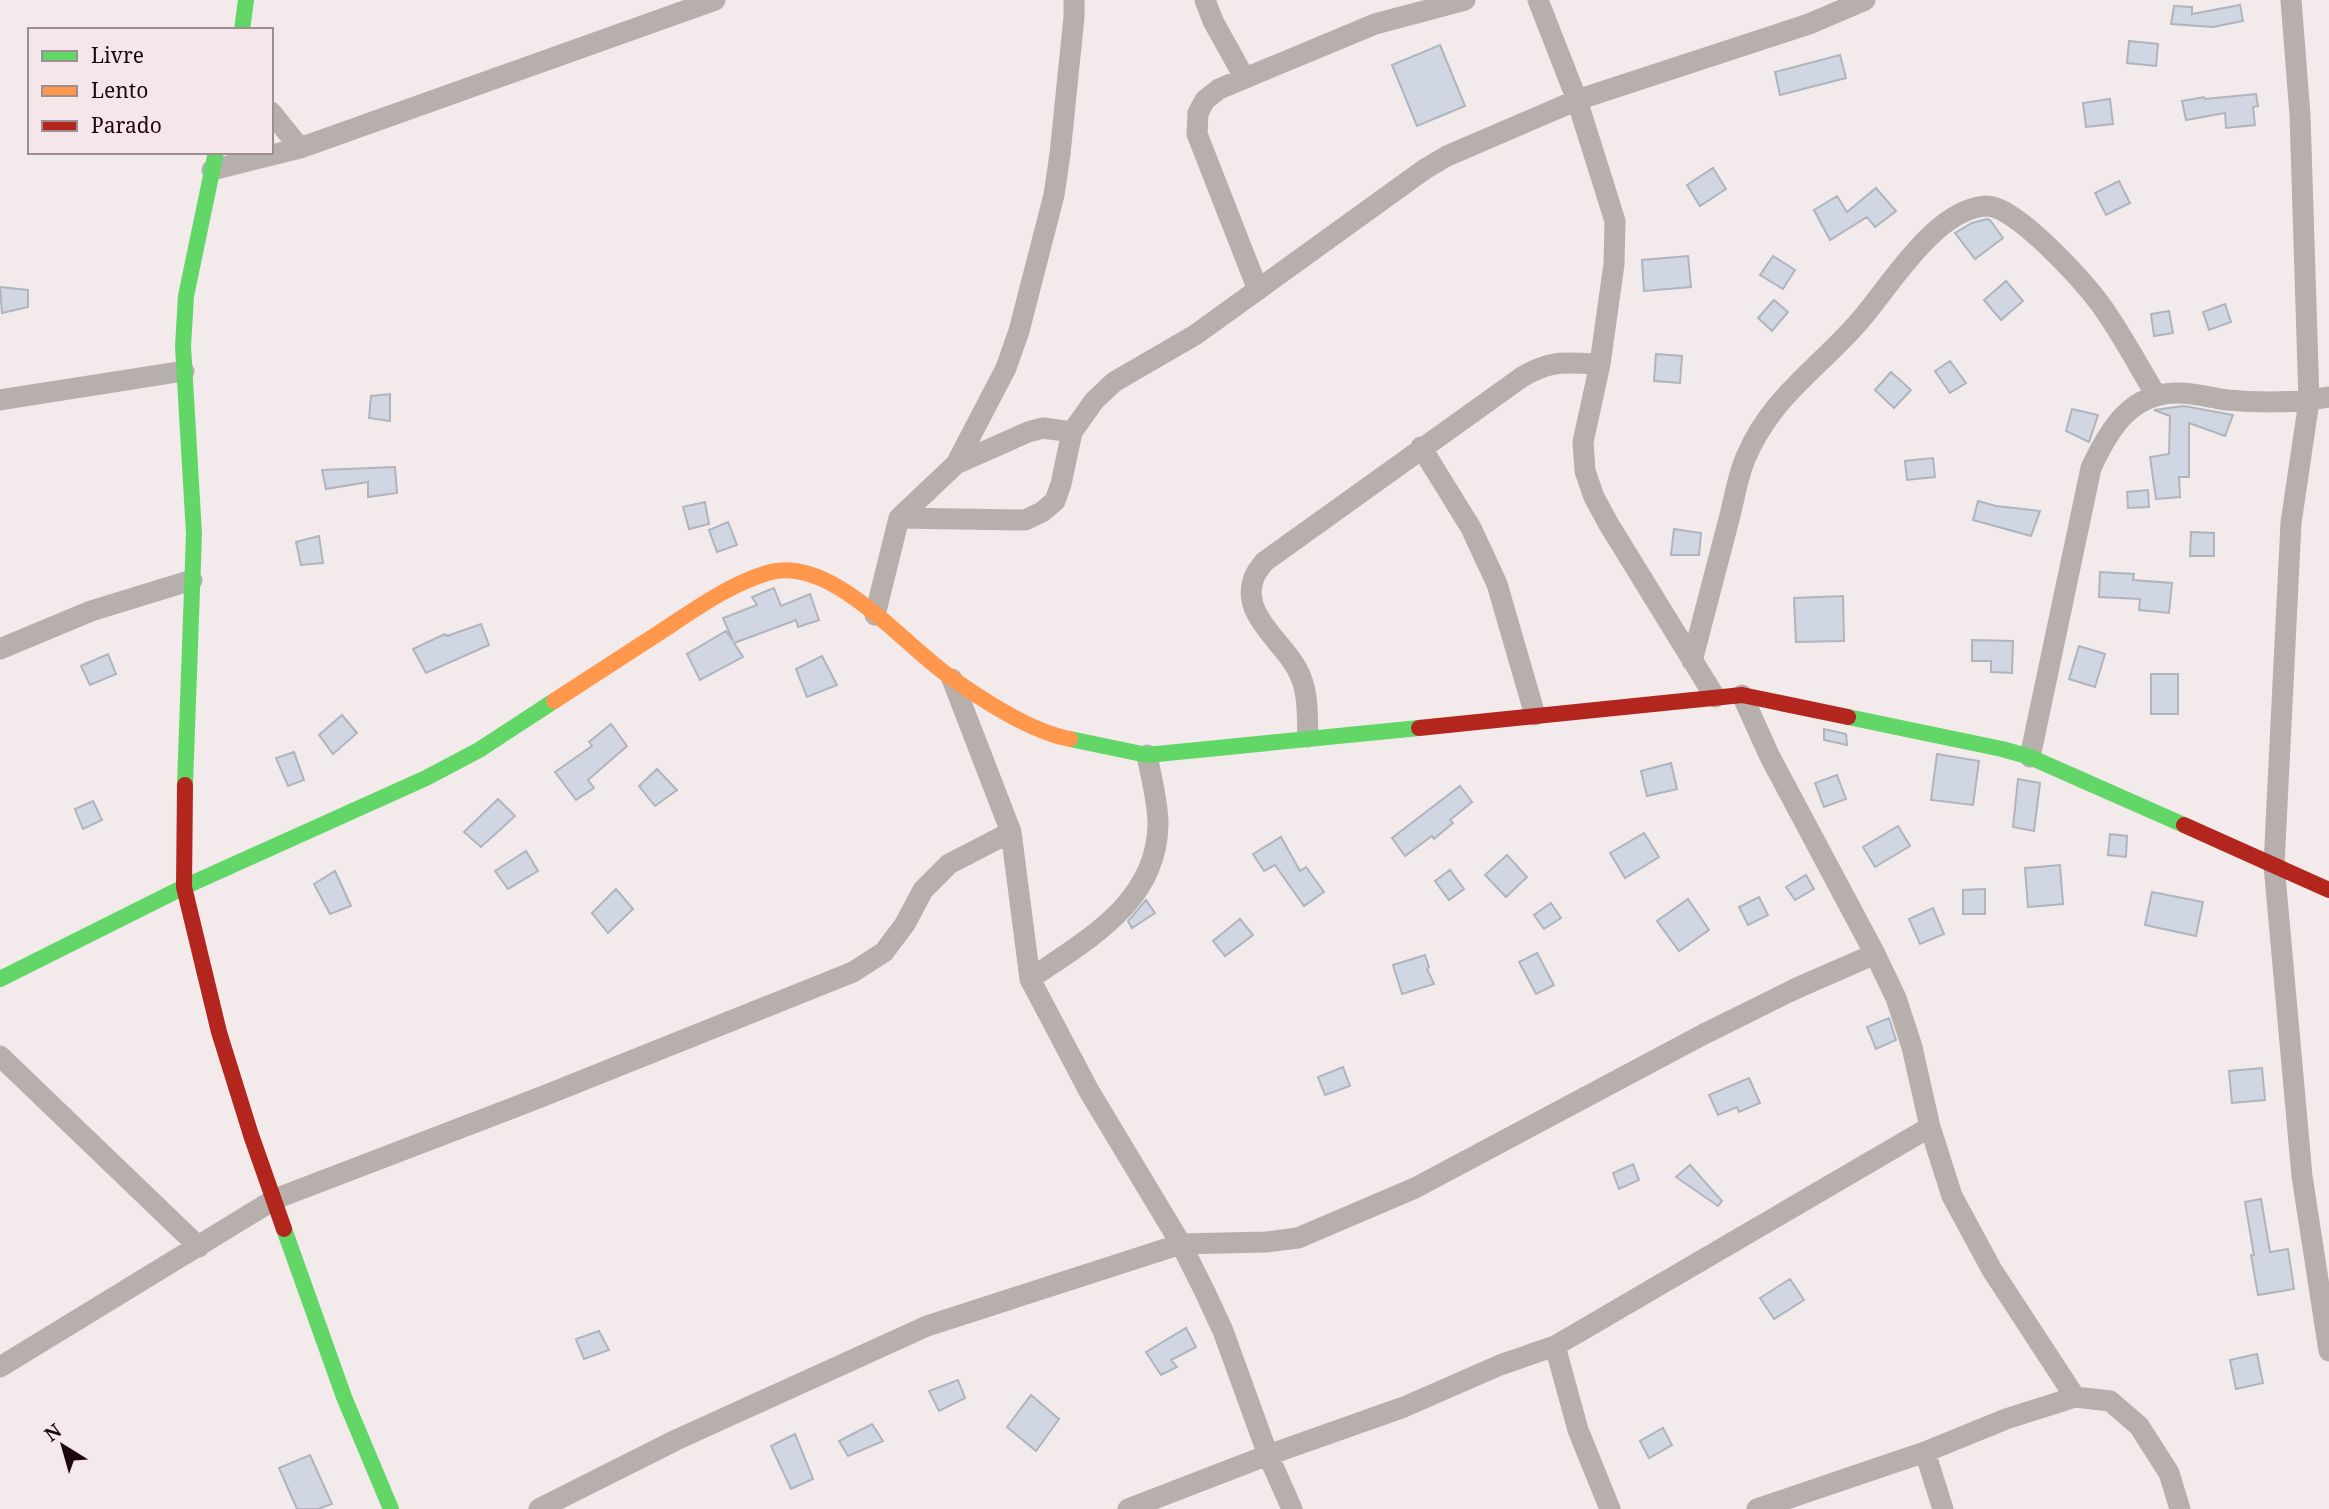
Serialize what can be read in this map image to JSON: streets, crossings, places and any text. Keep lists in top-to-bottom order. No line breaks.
{"legend":["Livre","Lento","Parado"],"north":"top left"}
